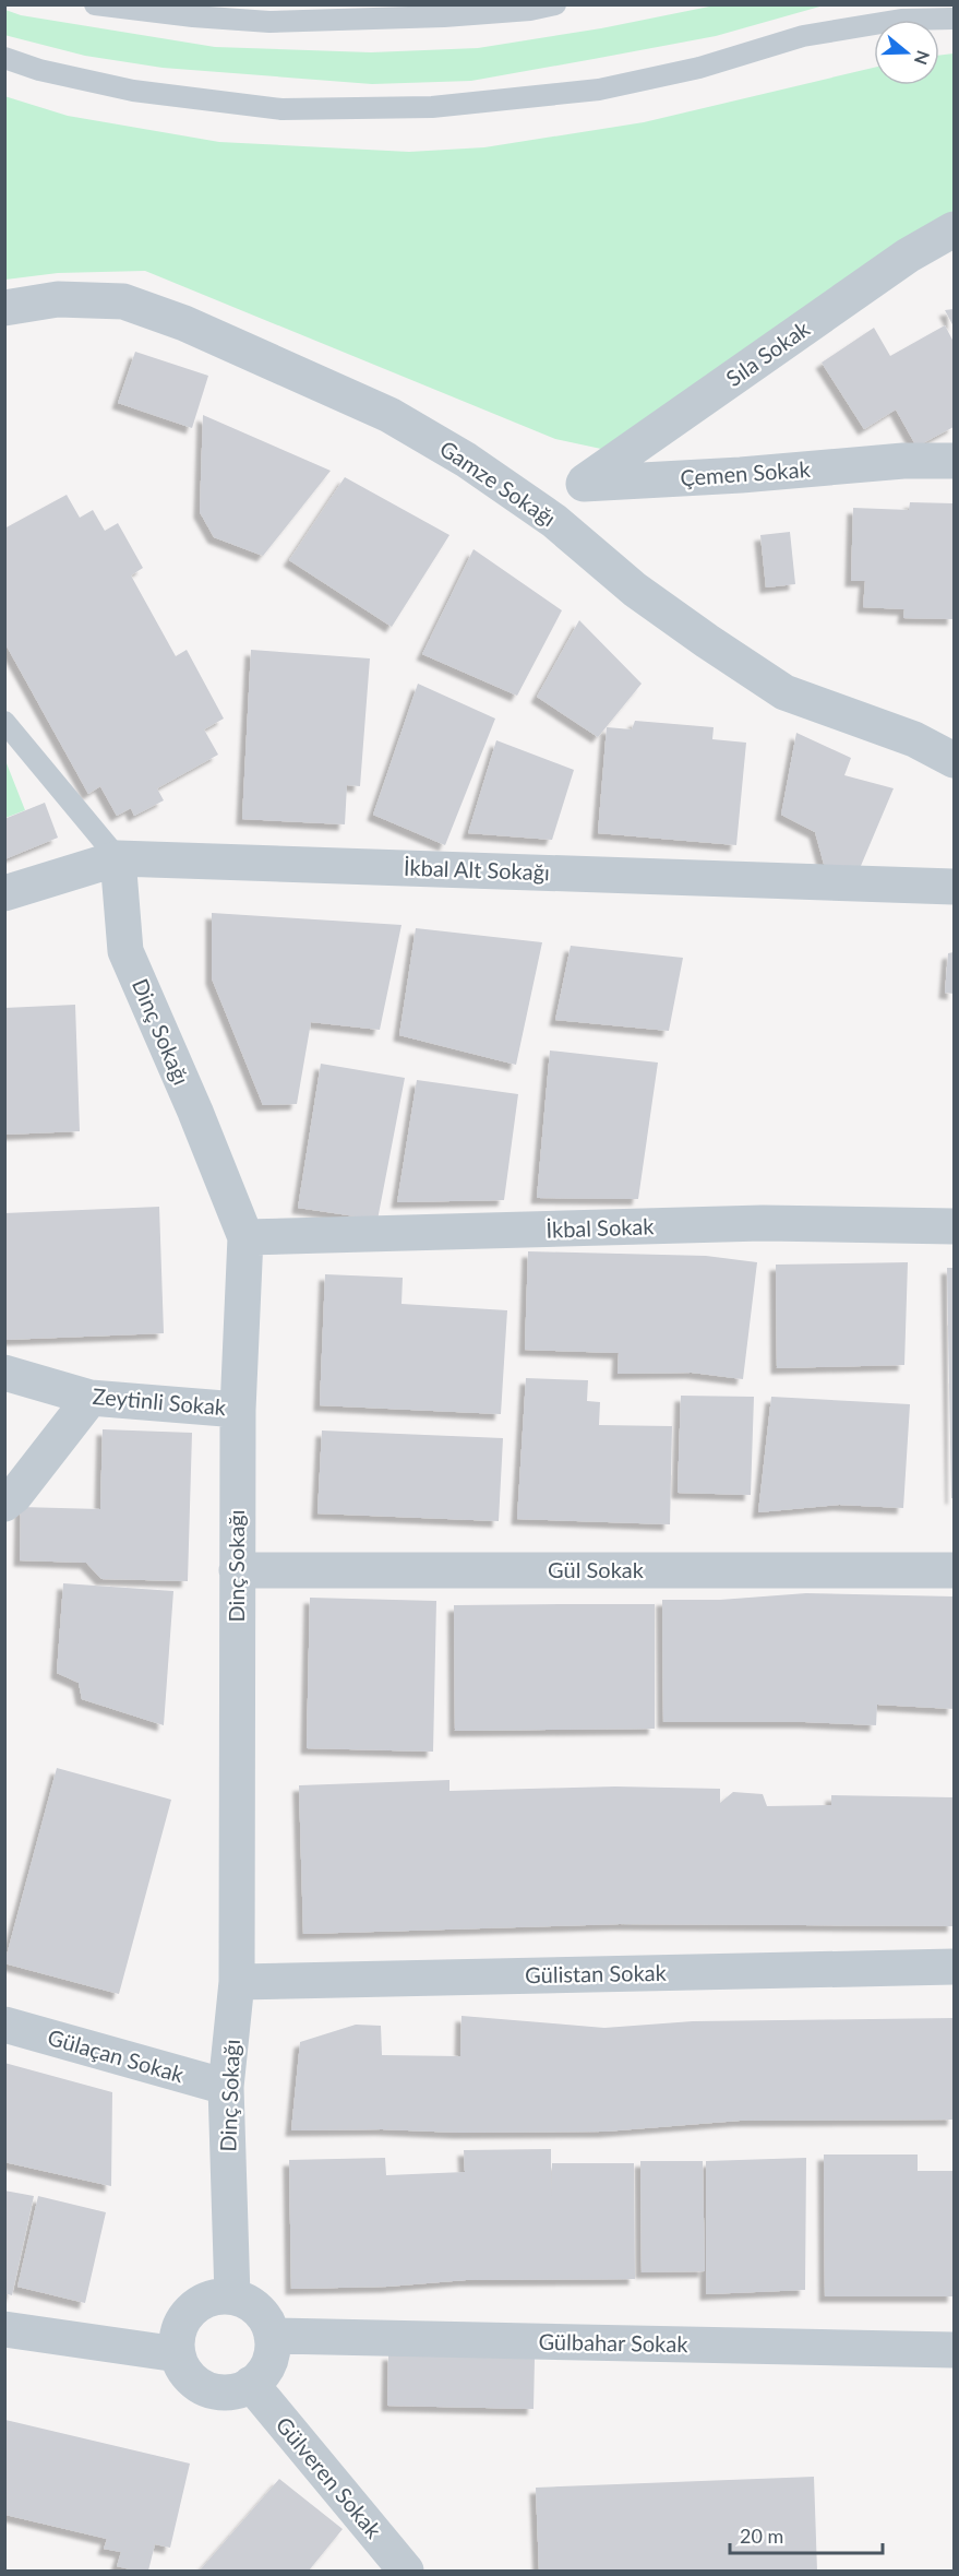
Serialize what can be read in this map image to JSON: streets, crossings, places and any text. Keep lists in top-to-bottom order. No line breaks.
{"streets":{"street":["Sıla Sokak","Çemen Sokak","Gamze Sokağı","İkbal Alt Sokağı","Dinç Sokağı","İkbal Sokak","Zeytinli Sokak","Gül Sokak","Gülistan Sokak","Gülaçan Sokak","Gülbahar Sokak","Gülveren Sokak"]},"crossings":[["Sıla Sokak","Çemen Sokak"],["İkbal Alt Sokağı","Dinç Sokağı"],["Dinç Sokağı","İkbal Sokak"],["Dinç Sokağı","Zeytinli Sokak"],["Dinç Sokağı","Gül Sokak"],["Dinç Sokağı","Gülistan Sokak"],["Dinç Sokağı","Gülaçan Sokak"],["Dinç Sokağı","Gülbahar Sokak"],["Dinç Sokağı","Gülveren Sokak"],["Gülbahar Sokak","Gülveren Sokak"]],"scale_bar":"20 m","north":"right"}
